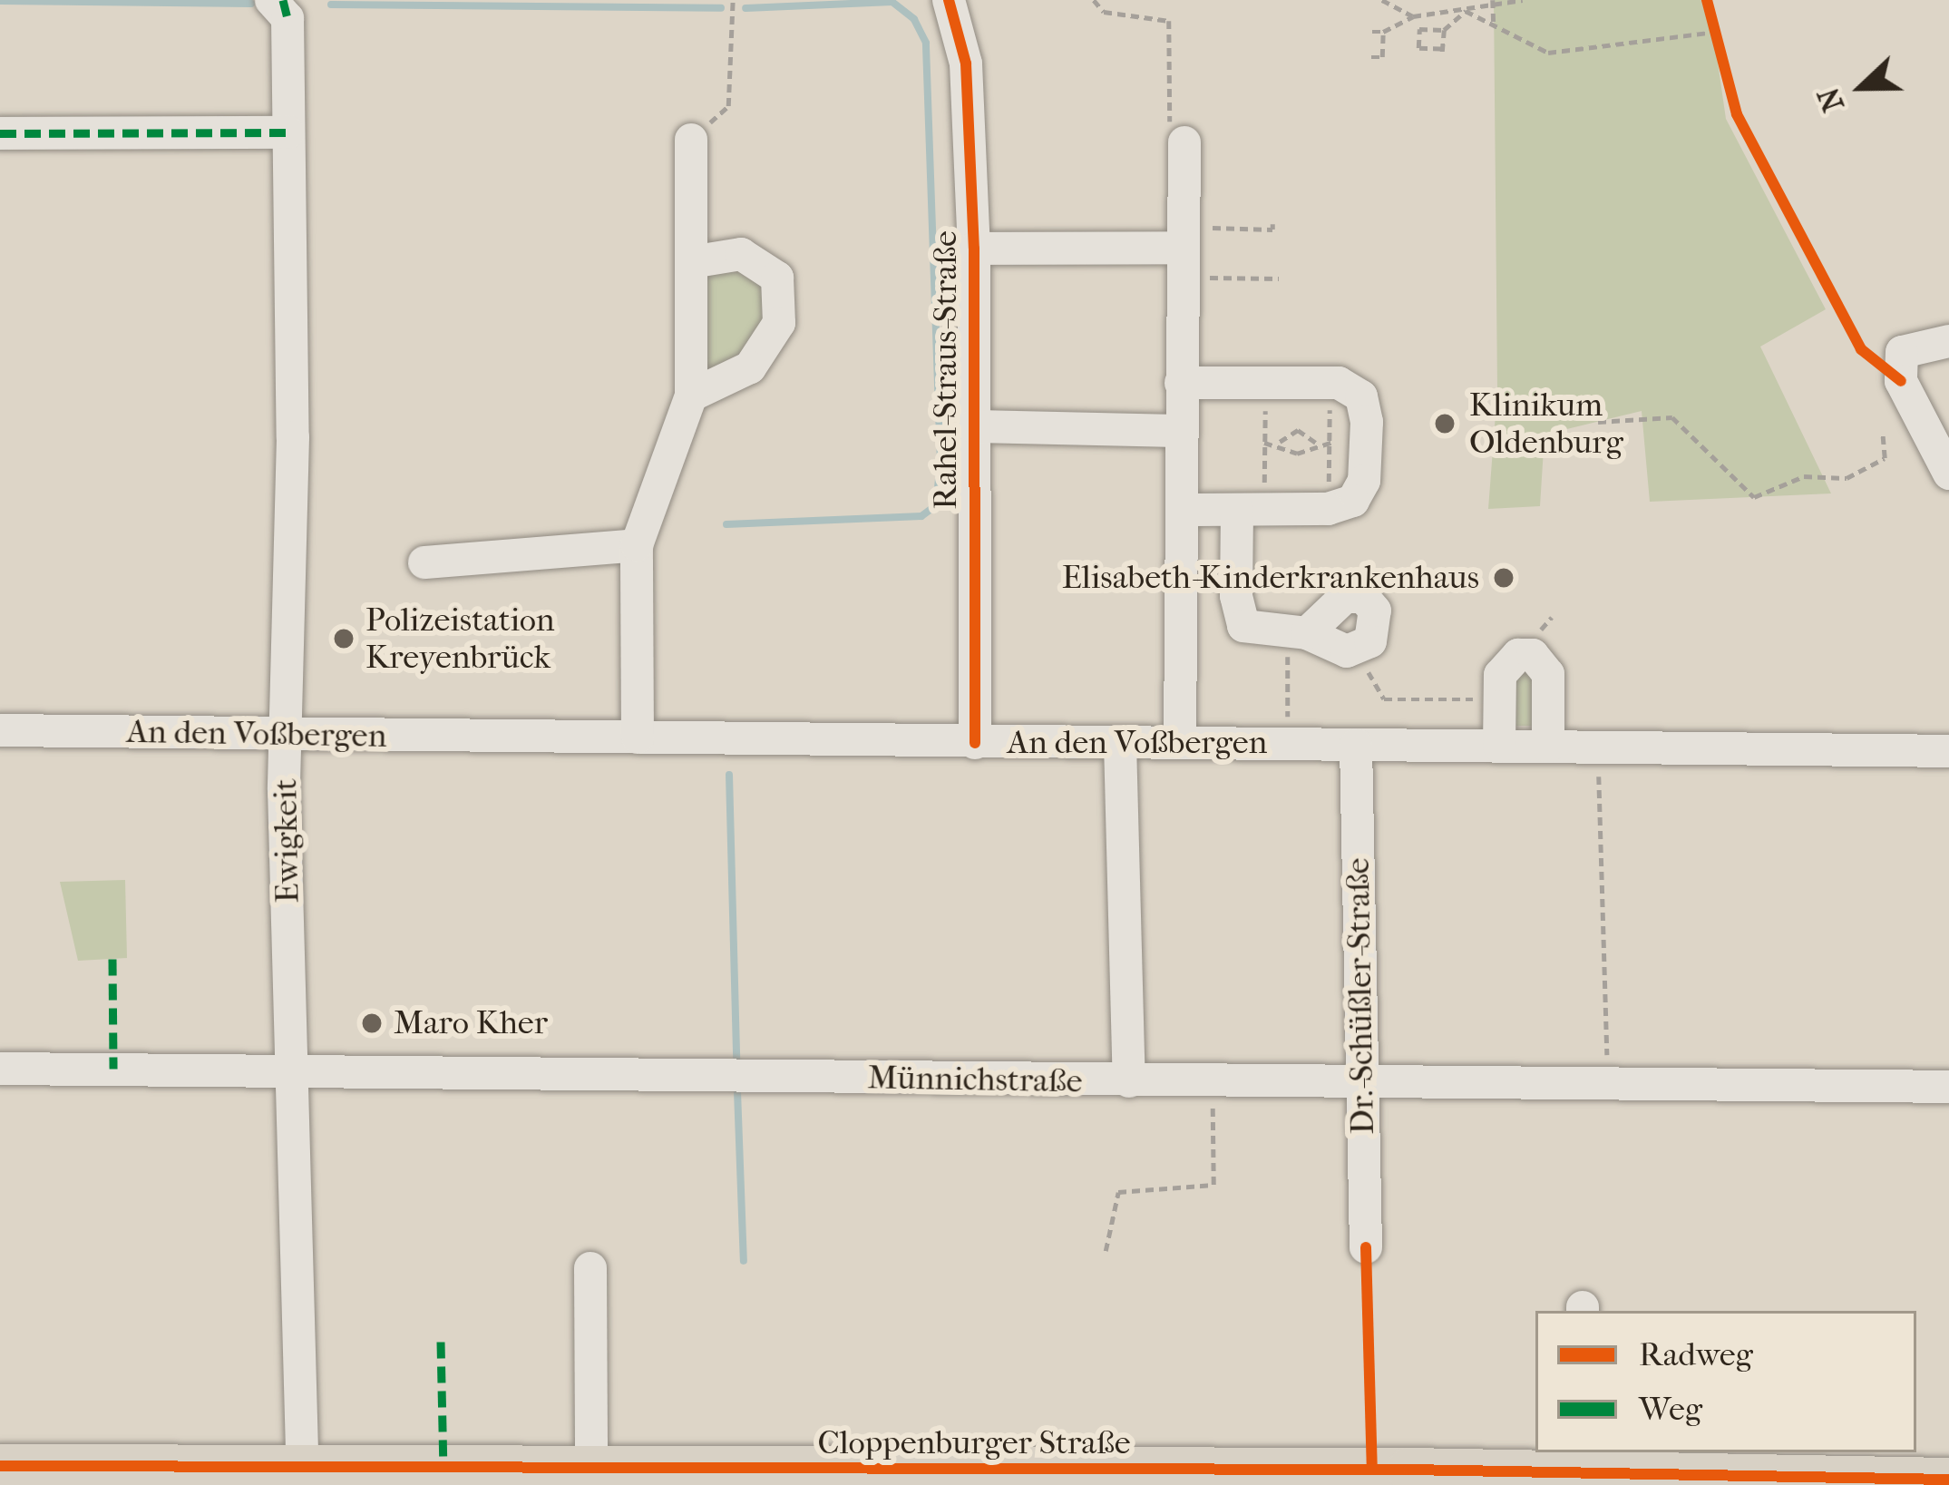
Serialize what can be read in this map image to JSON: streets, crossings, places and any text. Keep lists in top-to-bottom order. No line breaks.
{"streets":{"main road":["Cloppenburger Straße"],"street":["Rahel-Straus-Straße","An den Voßbergen","Ewigkeit","Dr.-Schüßler-Straße","Münnichstraße"]},"crossings":[["Rahel-Straus-Straße","An den Voßbergen"],["An den Voßbergen","Ewigkeit"],["An den Voßbergen","Dr.-Schüßler-Straße"],["Ewigkeit","Münnichstraße"],["Ewigkeit","Cloppenburger Straße"],["Dr.-Schüßler-Straße","Münnichstraße"]],"places":["Klinikum Oldenburg","Elisabeth-Kinderkrankenhaus","Polizeistation Kreyenbrück","Maro Kher"],"legend":["Radweg","Weg"],"north":"left"}
